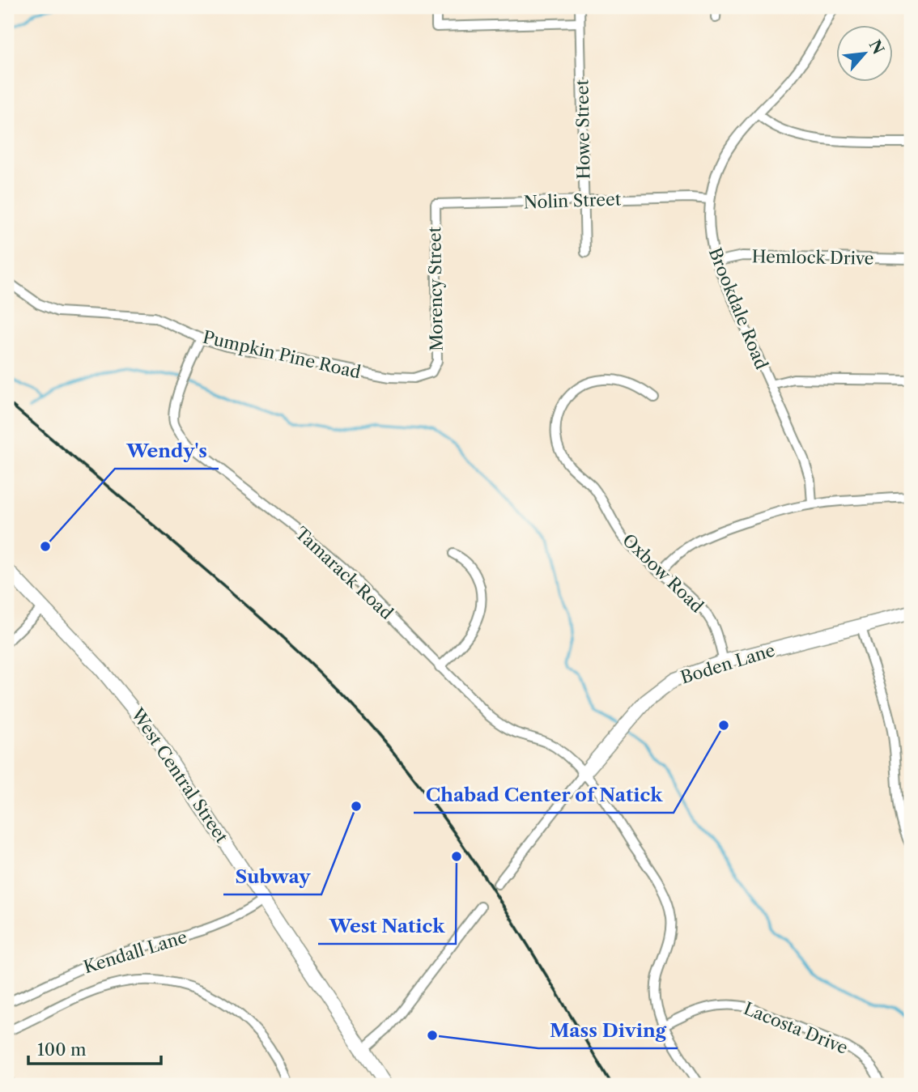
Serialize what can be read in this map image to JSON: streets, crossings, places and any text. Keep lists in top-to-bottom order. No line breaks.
{"streets":{"main road":["Boden Lane","West Central Street"],"street":["Howe Street","Nolin Street","Hemlock Drive","Morency Street","Brookdale Road","Pumpkin Pine Road","Tamarack Road","Oxbow Road","Kendall Lane","Lacosta Drive"]},"crossings":[["Howe Street","Nolin Street"],["Nolin Street","Morency Street"],["Nolin Street","Brookdale Road"],["Hemlock Drive","Brookdale Road"],["Morency Street","Pumpkin Pine Road"],["Pumpkin Pine Road","Tamarack Road"],["Tamarack Road","Boden Lane"],["Tamarack Road","Lacosta Drive"],["Oxbow Road","Boden Lane"],["West Central Street","Kendall Lane"]],"places":["Wendy's","Chabad Center of Natick","Subway","West Natick","Mass Diving"],"scale_bar":"100 m","north":"top right"}
